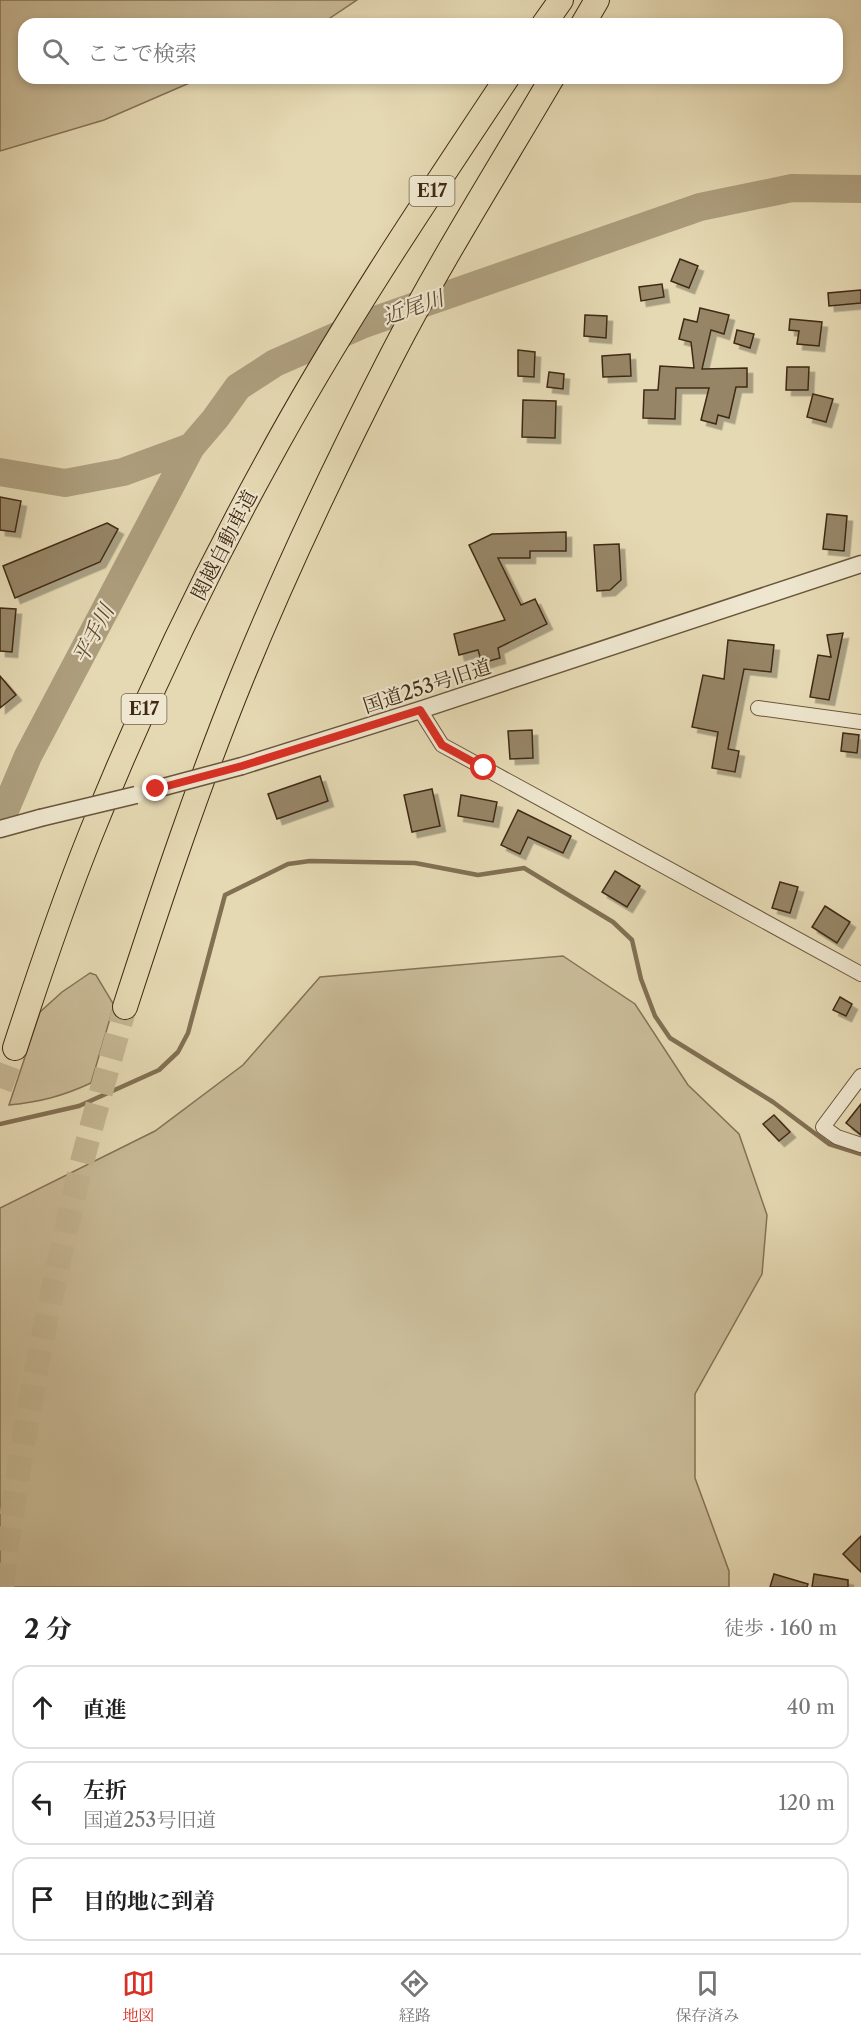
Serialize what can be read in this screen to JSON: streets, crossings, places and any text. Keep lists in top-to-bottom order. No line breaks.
{"streets":{"highway":["E17","関越自動車道"],"street":["国道253号旧道"]},"water":["近尾川","平手川"],"page":{"search":"ここで検索","heading":["2 分","徒歩 · 160 m"],"list":[["直進","40 m"],["左折","国道253号旧道","120 m"],"目的地に到着"],"nav":["地図","経路","保存済み"]}}
